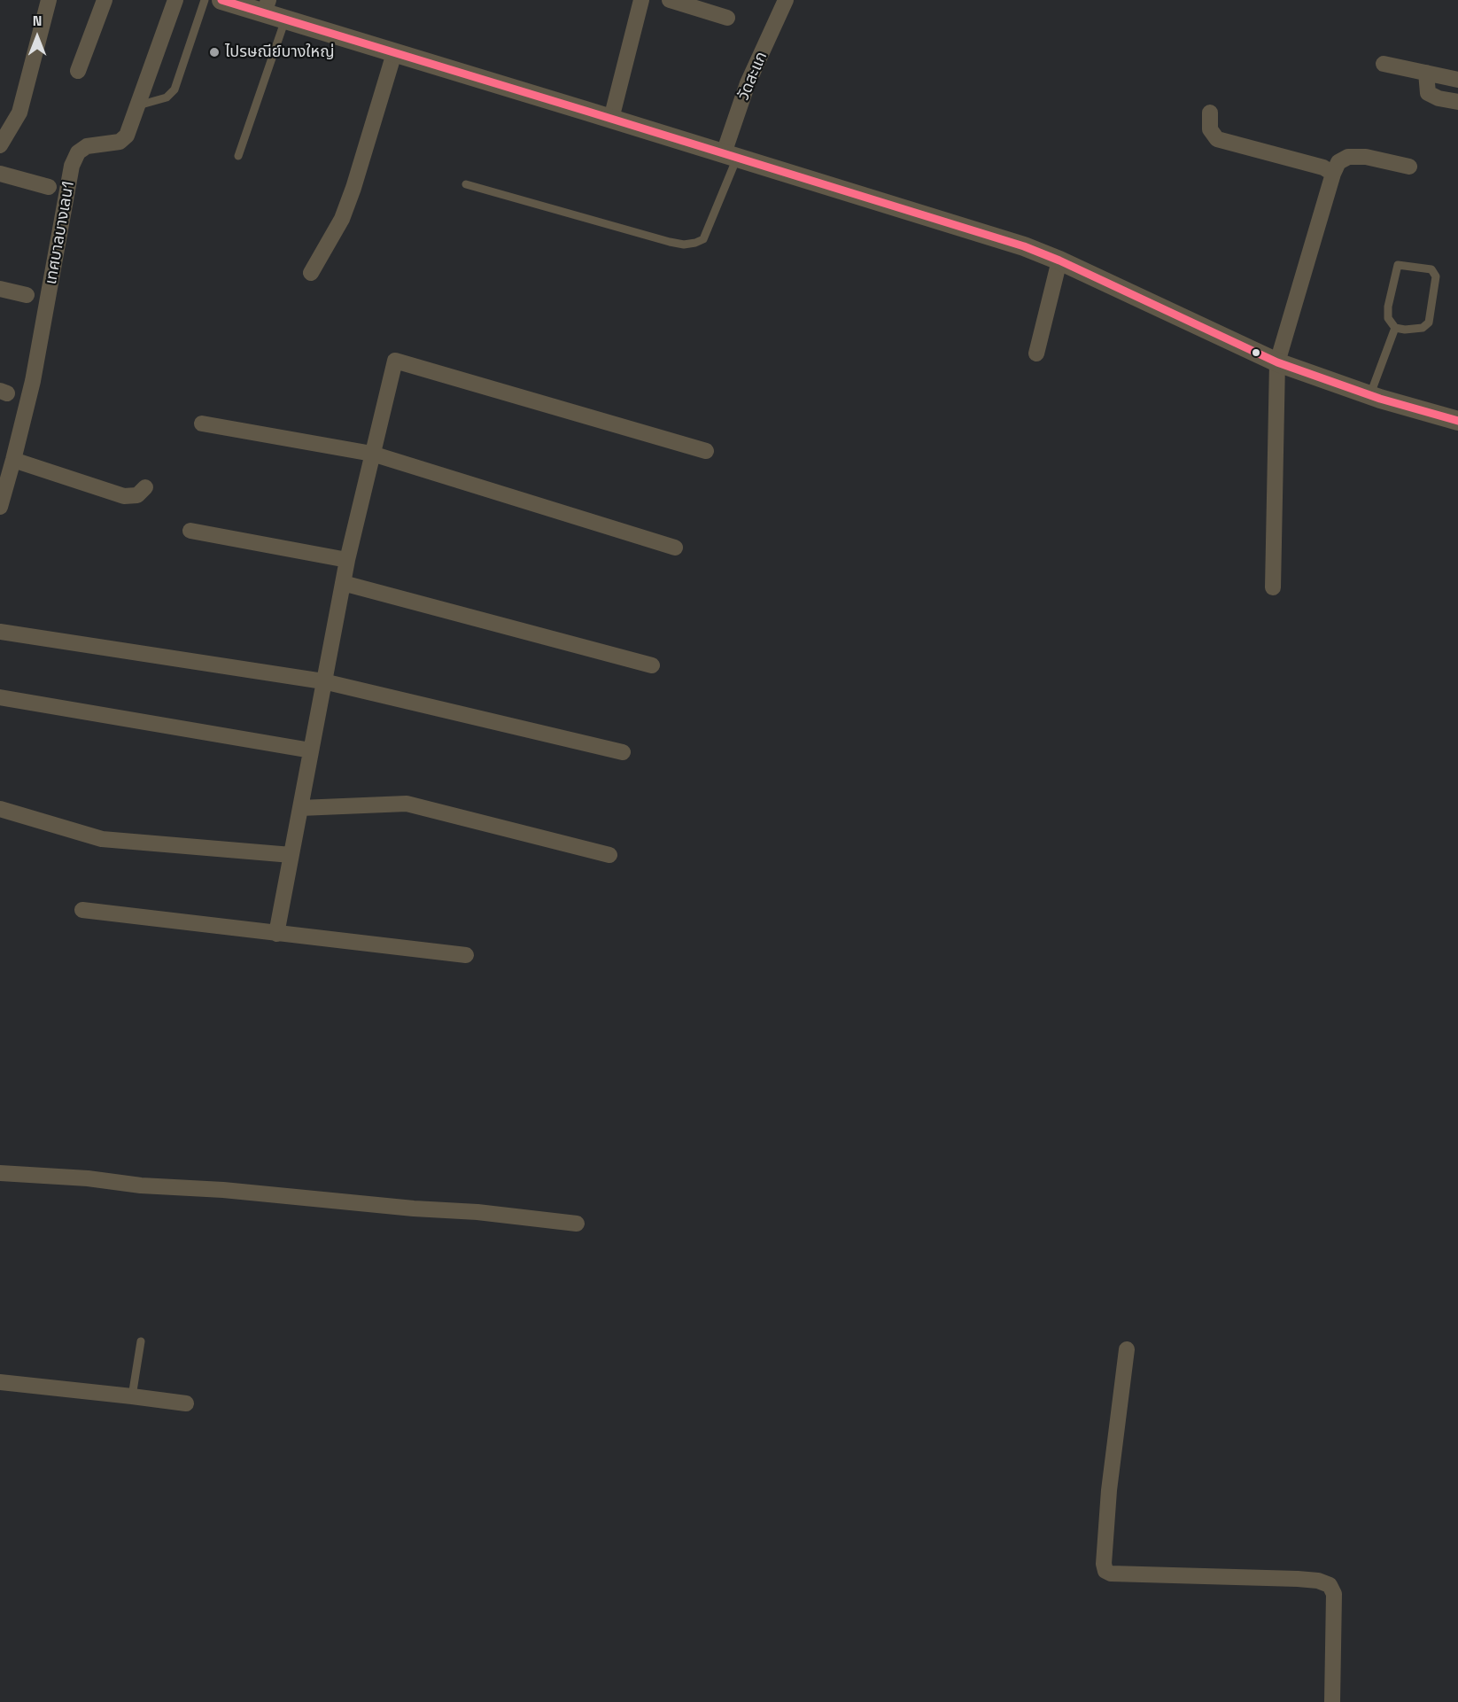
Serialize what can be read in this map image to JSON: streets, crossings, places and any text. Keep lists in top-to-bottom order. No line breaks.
{"streets":{"street":["วัดสะแก","เทศบาลบางเลน1"]},"places":["ไปรษณีย์บางใหญ่"],"north":"top"}
